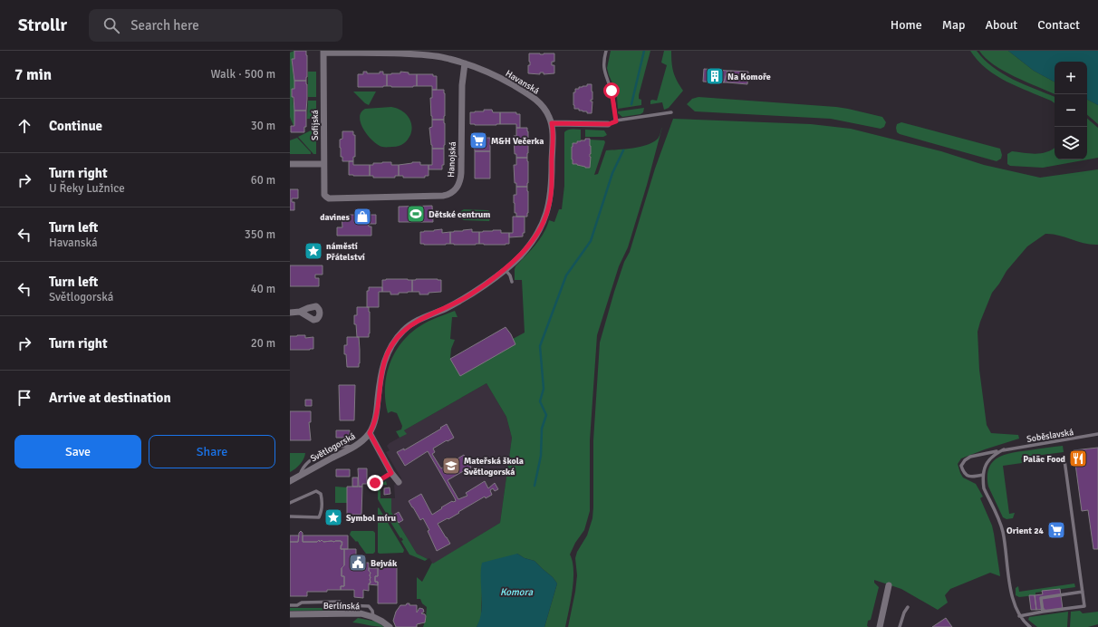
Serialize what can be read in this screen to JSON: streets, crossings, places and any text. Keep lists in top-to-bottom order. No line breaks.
{"streets":{"street":["Havanská","Sofijská","Hanojská","Světlogorská","Berlínská"],"lane":["Soběslavská"]},"crossings":[["Havanská","Sofijská"],["Havanská","Hanojská"],["Havanská","Světlogorská"],["Sofijská","Hanojská"]],"water":["Komora"],"places":{"building":["Na Komoře"],"supermarket":["M&H Večerka","Orient 24"],"sports":["Dětské centrum"],"shop":["davines"],"place":["náměstí Přátelství","Symbol míru"],"restaurant":["Palāc Food"],"school or university":["Mateřská škola Světlogorská"],"public building":["Bejvák"]},"page":{"header":"Strollr","search":"Search here","nav":["Home","Map","About","Contact"],"heading":["7 min","Walk · 500 m"],"map_buttons":["+","−"],"list":[["Continue","30 m"],["Turn right","U Řeky Lužnice","60 m"],["Turn left","Havanská","350 m"],["Turn left","Světlogorská","40 m"],["Turn right","20 m"],"Arrive at destination"],"buttons":["Save","Share"]}}
